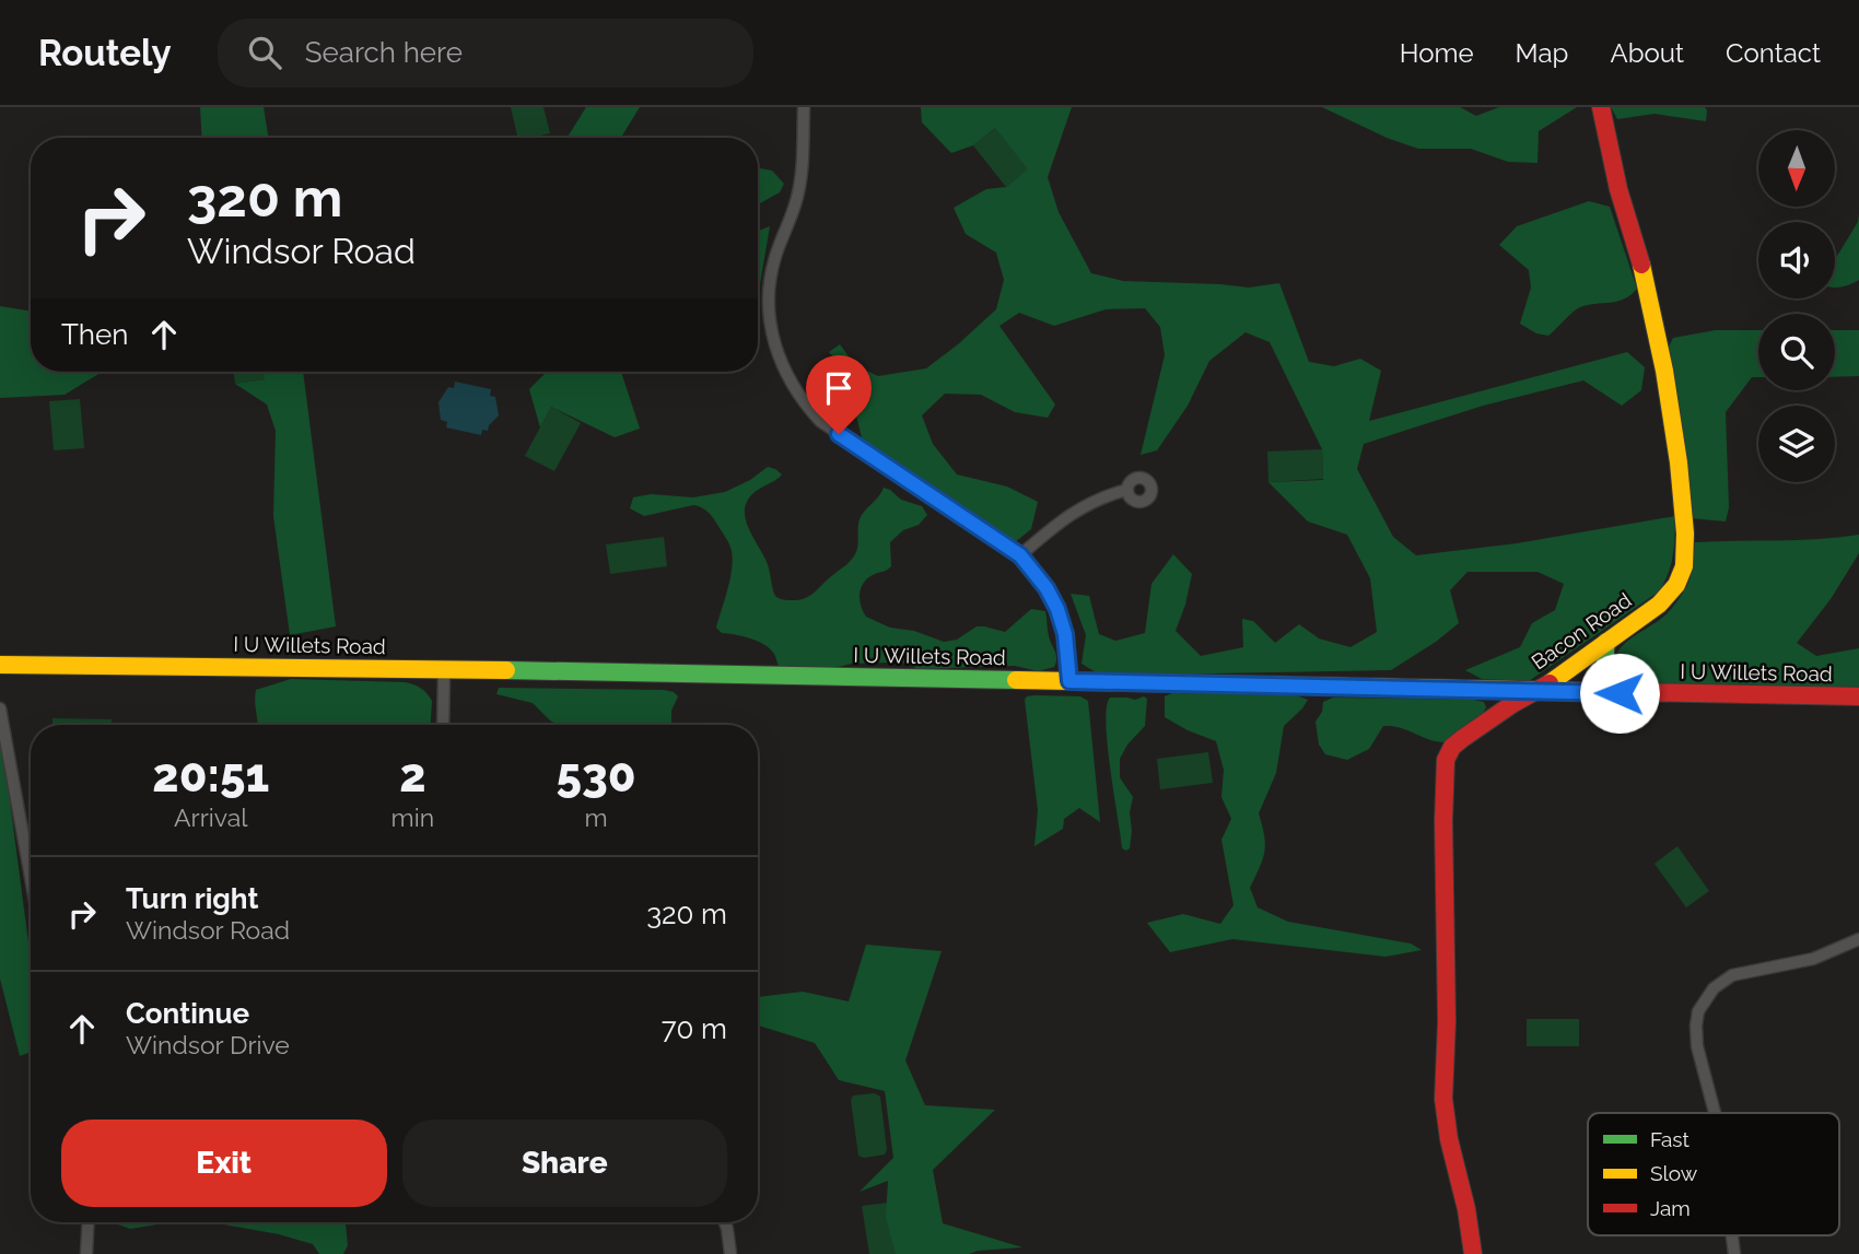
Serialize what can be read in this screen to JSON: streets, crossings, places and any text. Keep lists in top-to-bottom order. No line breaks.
{"streets":{"street":["Bacon Road","I U Willets Road"]},"crossings":[["Bacon Road","I U Willets Road"]],"legend":["Fast","Slow","Jam"],"north":"bottom","page":{"header":"Routely","search":"Search here","nav":["Home","Map","About","Contact"],"turn":["320 m","Windsor Road"],"then":"Then","eta":["20:51","Arrival","2","min","530","m"],"list":[{"name":"Turn right","note":"Windsor Road","value":"320 m"},{"name":"Continue","note":"Windsor Drive","value":"70 m"}],"buttons":["Exit","Share"]}}
